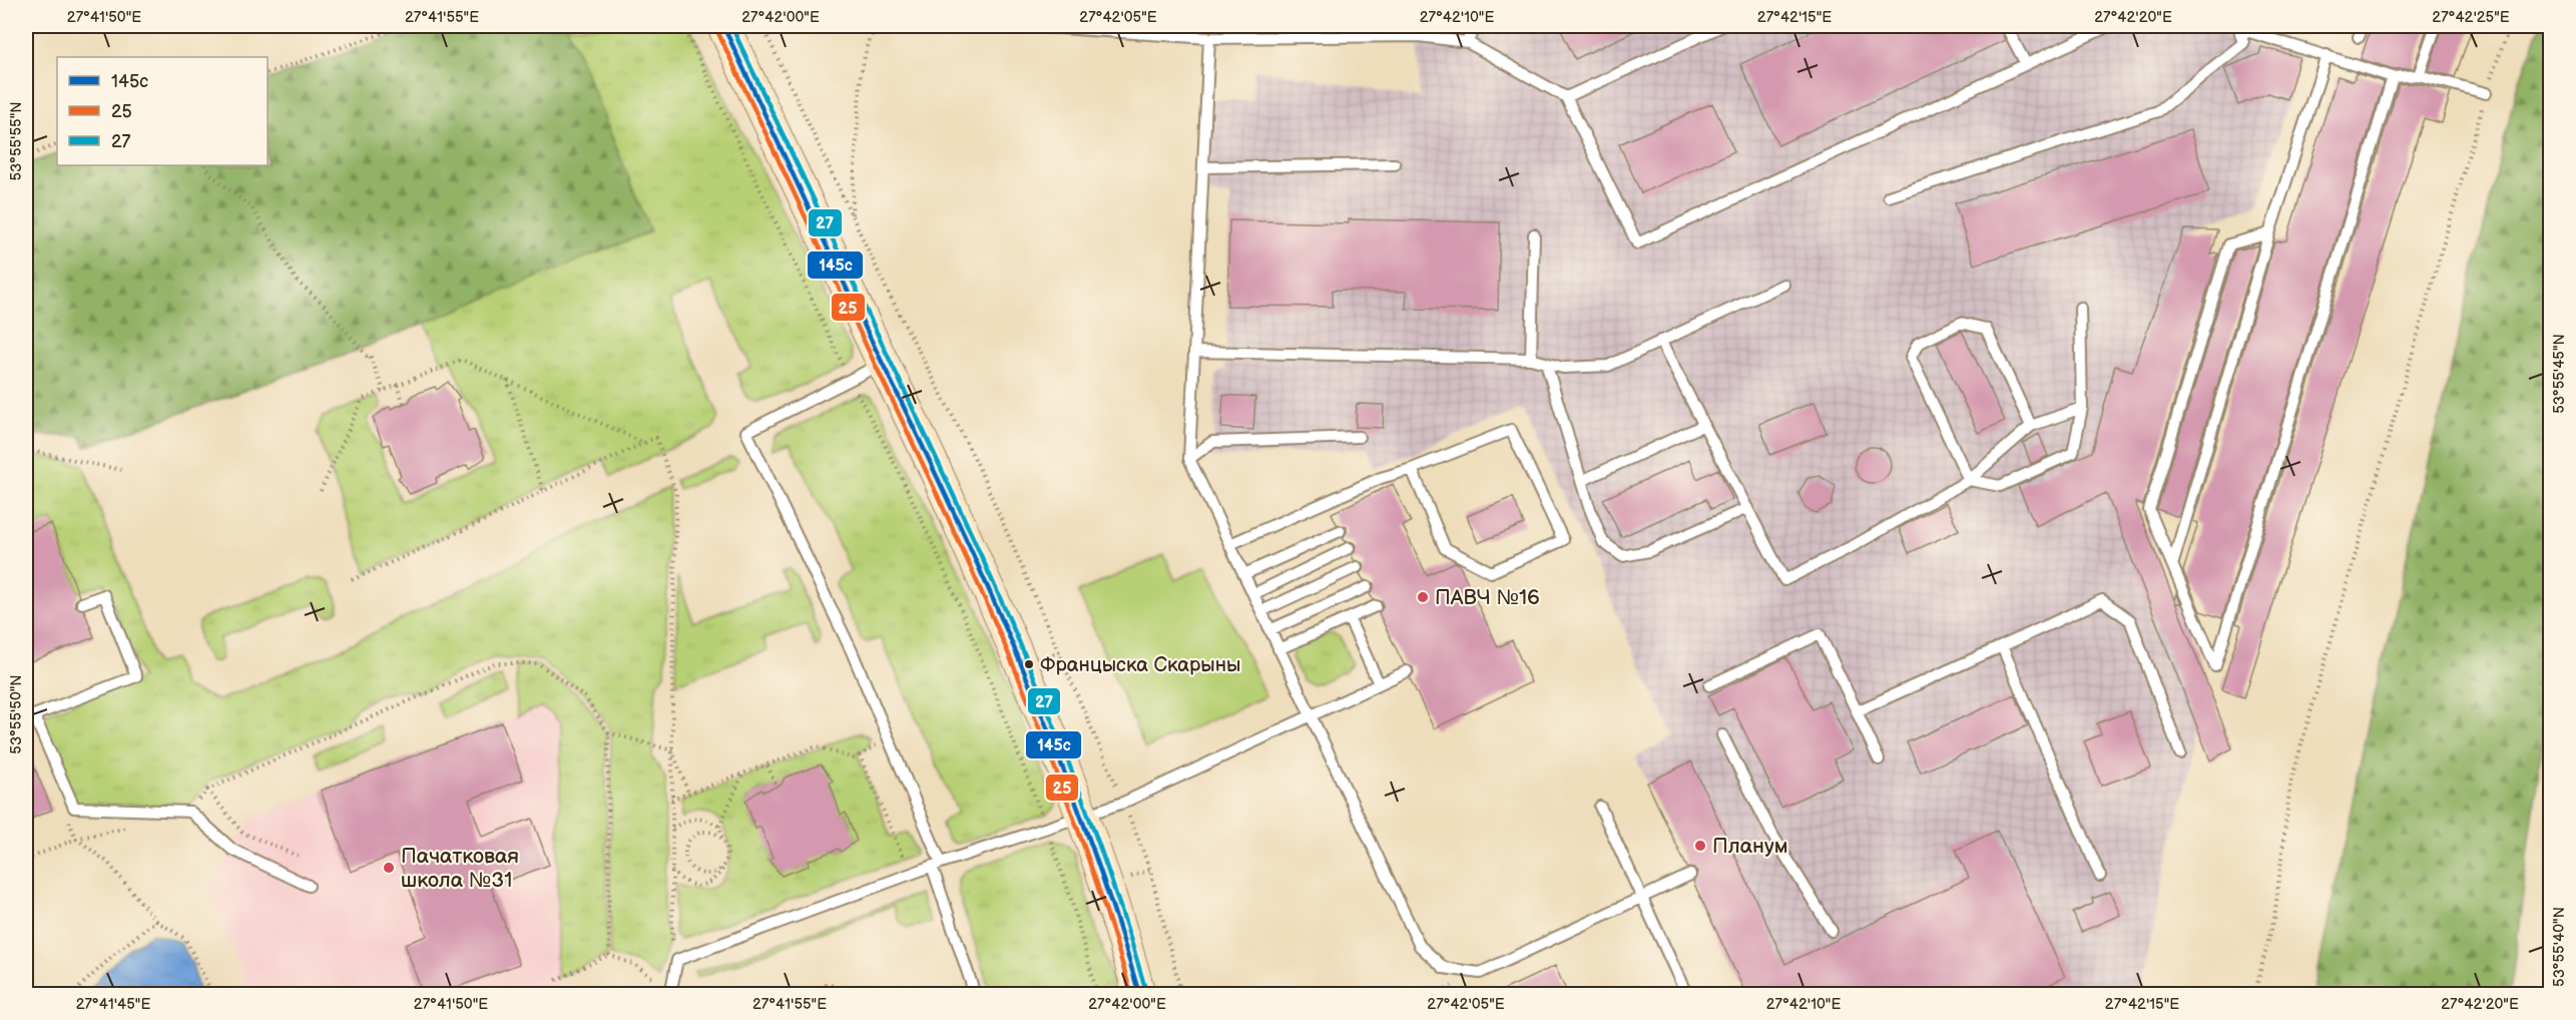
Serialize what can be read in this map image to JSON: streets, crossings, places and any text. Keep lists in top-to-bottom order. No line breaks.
{"places":["ПАВЧ №16","Францыска Скарыны","Планум","Пачатковая школа №31"],"lines":["transit line 145с","transit line 27","transit line 25"],"legend":["145с","25","27"],"coordinates":["27°41'50\"E","27°41'55\"E","27°42'00\"E","27°42'05\"E","27°42'10\"E","27°42'15\"E","27°42'20\"E","27°42'25\"E","53°55'55\"N","53°55'45\"N","53°55'50\"N","53°55'40\"N","27°41'45\"E"]}
